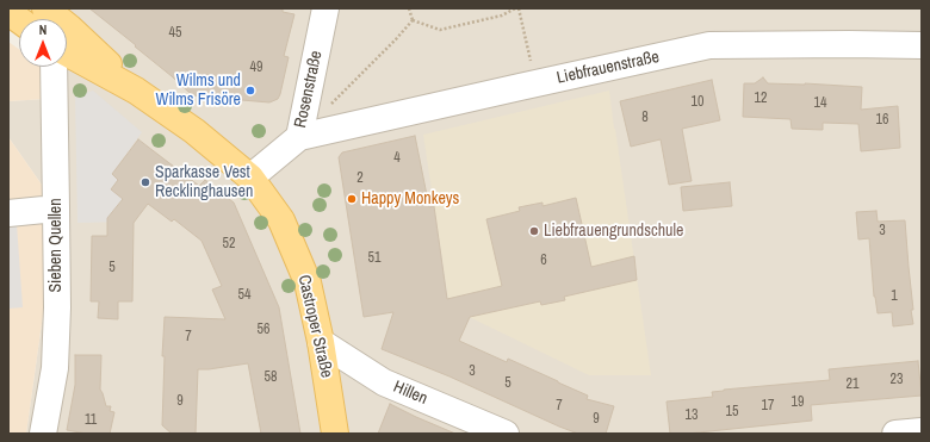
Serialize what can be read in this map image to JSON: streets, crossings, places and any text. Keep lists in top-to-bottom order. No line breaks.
{"streets":{"main road":["Castroper Straße"],"street":["Liebfrauenstraße","Rosenstraße","Sieben Quellen","Hillen"]},"crossings":[["Liebfrauenstraße","Rosenstraße"],["Rosenstraße","Castroper Straße"],["Castroper Straße","Hillen"]],"places":["Wilms und Wilms Frisöre","Sparkasse Vest Recklinghausen","Happy Monkeys","Liebfrauengrundschule"],"house_numbers":["45","49","12","10","14","8","16","4","2","3","52","51","6","5","54","1","56","7","3","58","23","5","21","9","19","7","17","15","13","9","11"],"north":"top"}
